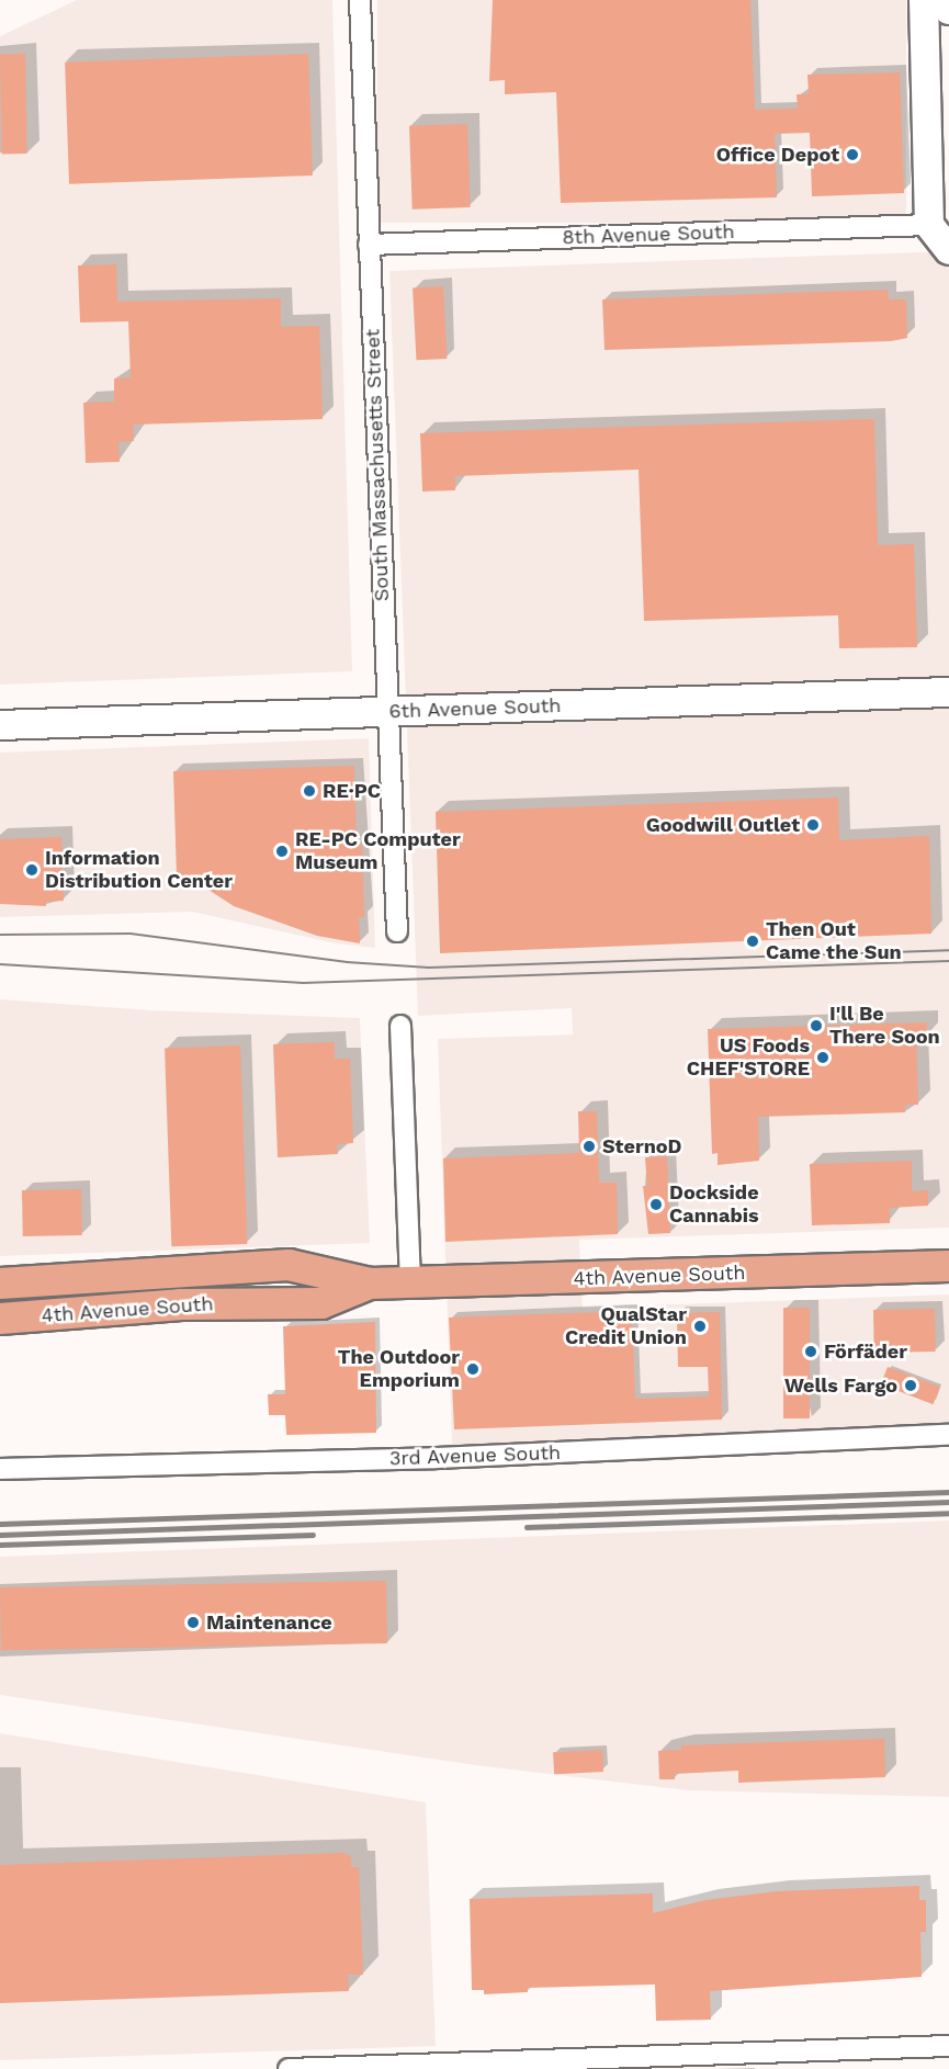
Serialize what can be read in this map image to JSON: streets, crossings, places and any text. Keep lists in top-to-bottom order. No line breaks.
{"streets":{"main road":["4th Avenue South"],"street":["8th Avenue South","South Massachusetts Street","6th Avenue South","3rd Avenue South"]},"crossings":[["8th Avenue South","South Massachusetts Street"],["South Massachusetts Street","6th Avenue South"]],"places":["Office Depot","RE∙PC","Goodwill Outlet","RE-PC Computer Museum","Information Distribution Center","Then Out Came the Sun","I'll Be There Soon","US Foods CHEF'STORE","SternoD","Dockside Cannabis","QualStar Credit Union","Förfäder","The Outdoor Emporium","Wells Fargo","Maintenance"]}
